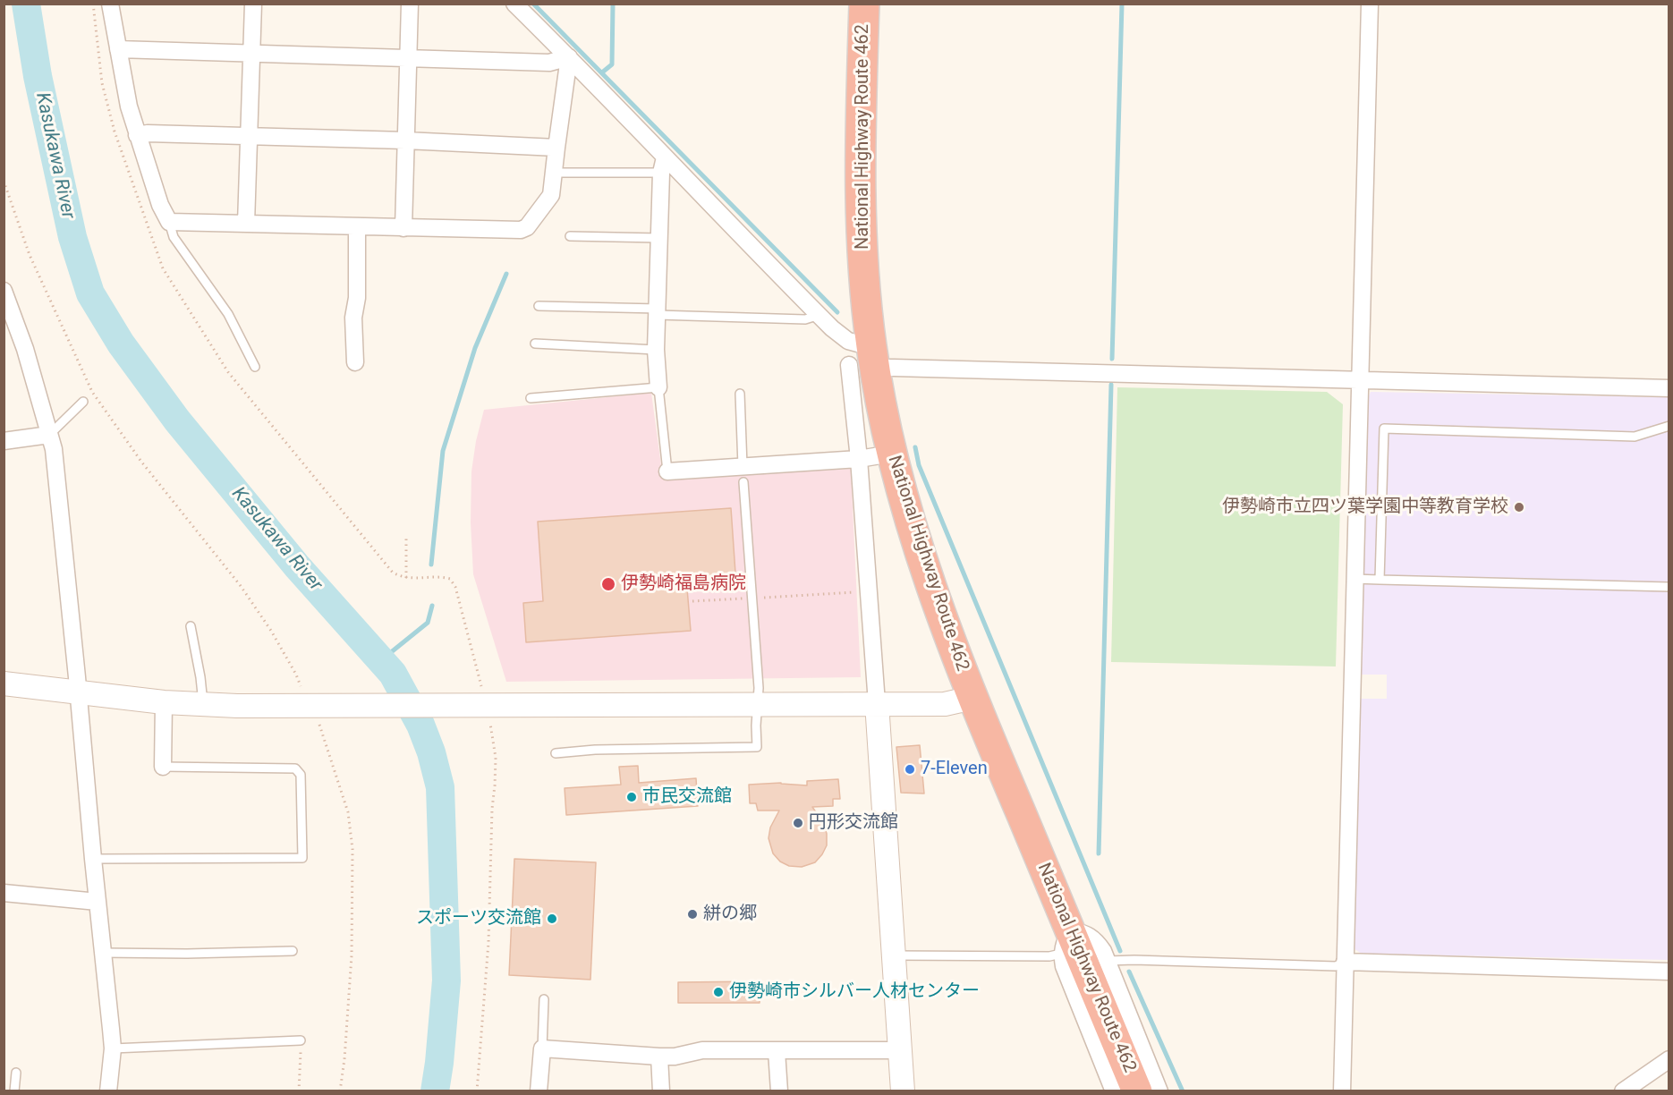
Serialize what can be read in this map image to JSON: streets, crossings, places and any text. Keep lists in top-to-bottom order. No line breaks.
{"streets":{"highway":["National Highway Route 462"]},"water":["Kasukawa River"],"places":["伊勢崎市立四ツ葉学園中等教育学校","伊勢崎福島病院","7-Eleven","市民交流館","円形交流館","絣の郷","スポーツ交流館","伊勢崎市シルバー人材センター"]}
